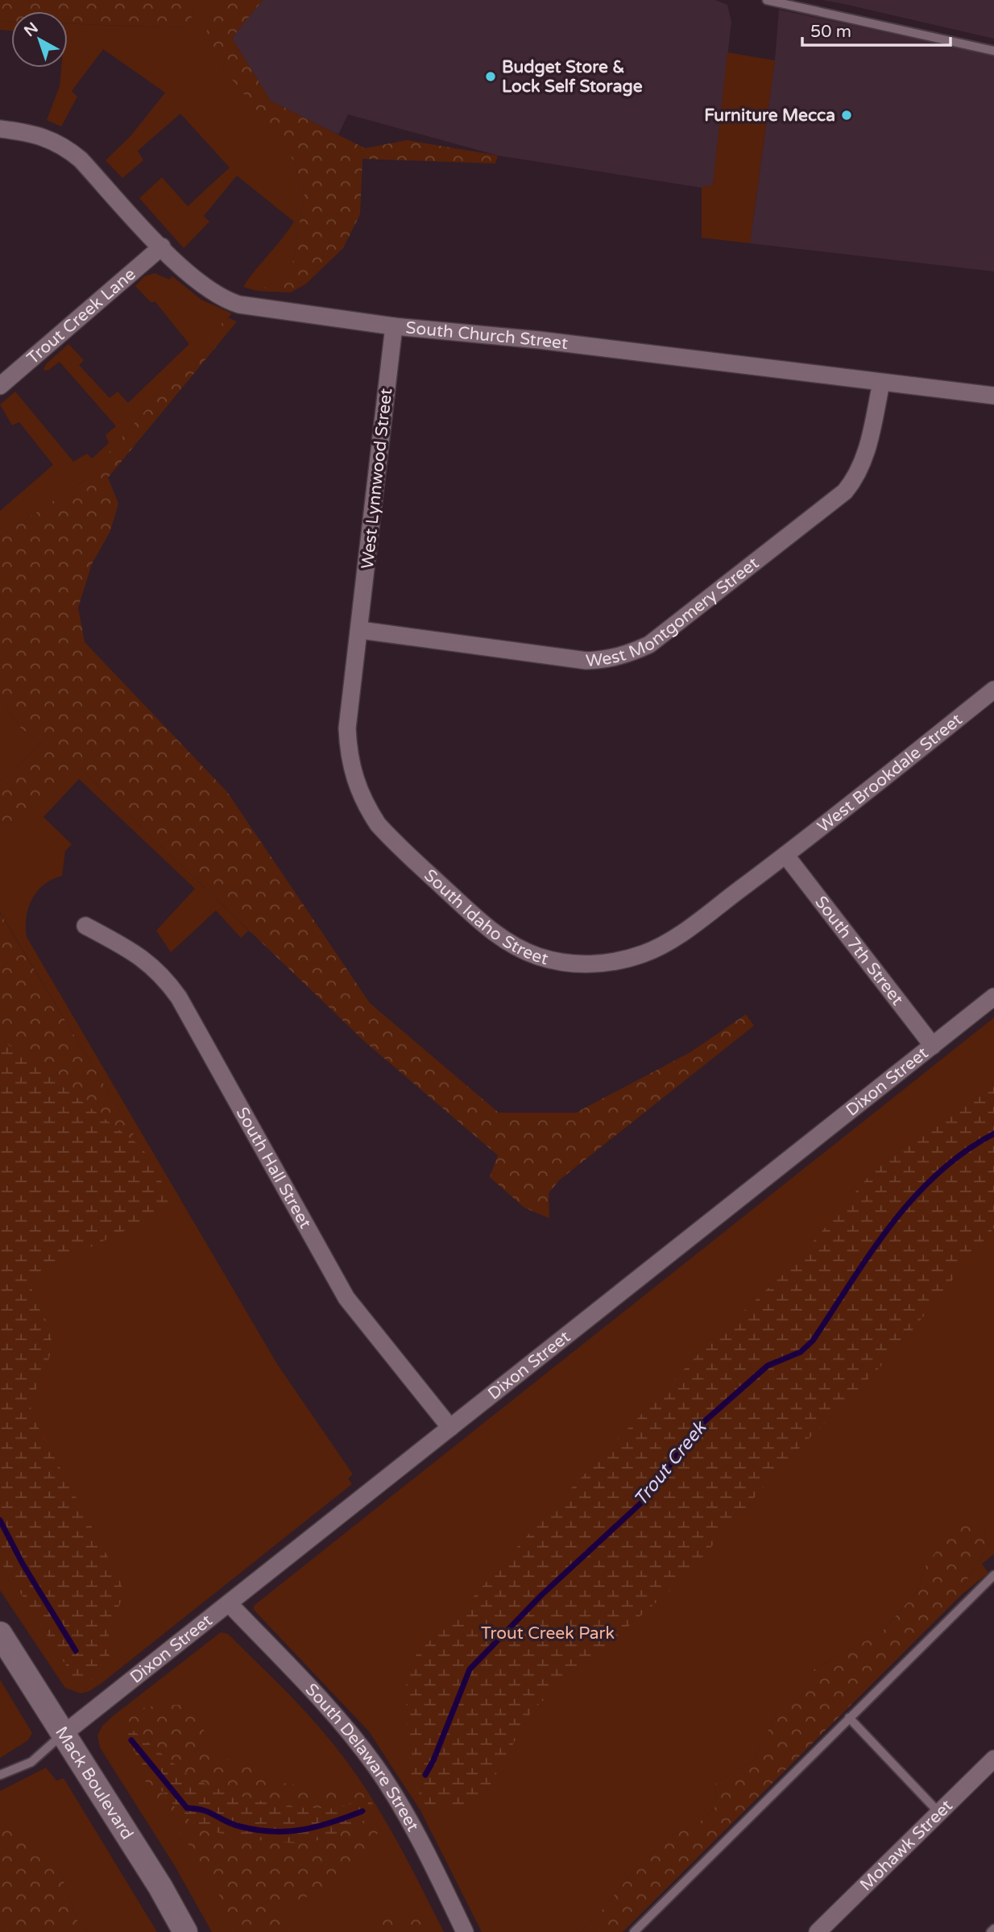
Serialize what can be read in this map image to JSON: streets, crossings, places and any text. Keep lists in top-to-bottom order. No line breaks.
{"streets":{"main road":["Mack Boulevard"],"street":["Trout Creek Lane","South Church Street","West Lynnwood Street","West Montgomery Street","West Brookdale Street","South Idaho Street","South 7th Street","Dixon Street","South Hall Street","South Delaware Street","Mohawk Street"]},"crossings":[["Trout Creek Lane","South Church Street"],["South Church Street","West Lynnwood Street"],["South Church Street","West Montgomery Street"],["West Lynnwood Street","West Montgomery Street"],["West Lynnwood Street","South Idaho Street"],["West Montgomery Street","South Idaho Street"],["West Brookdale Street","South Idaho Street"],["West Brookdale Street","South 7th Street"],["South Idaho Street","South 7th Street"],["South 7th Street","Dixon Street"],["Dixon Street","South Hall Street"],["Dixon Street","South Delaware Street"],["Dixon Street","Mack Boulevard"]],"water":["Trout Creek"],"parks":["Trout Creek Park"],"places":["Budget Store & Lock Self Storage","Furniture Mecca"],"scale_bar":"50 m","north":"top left"}
